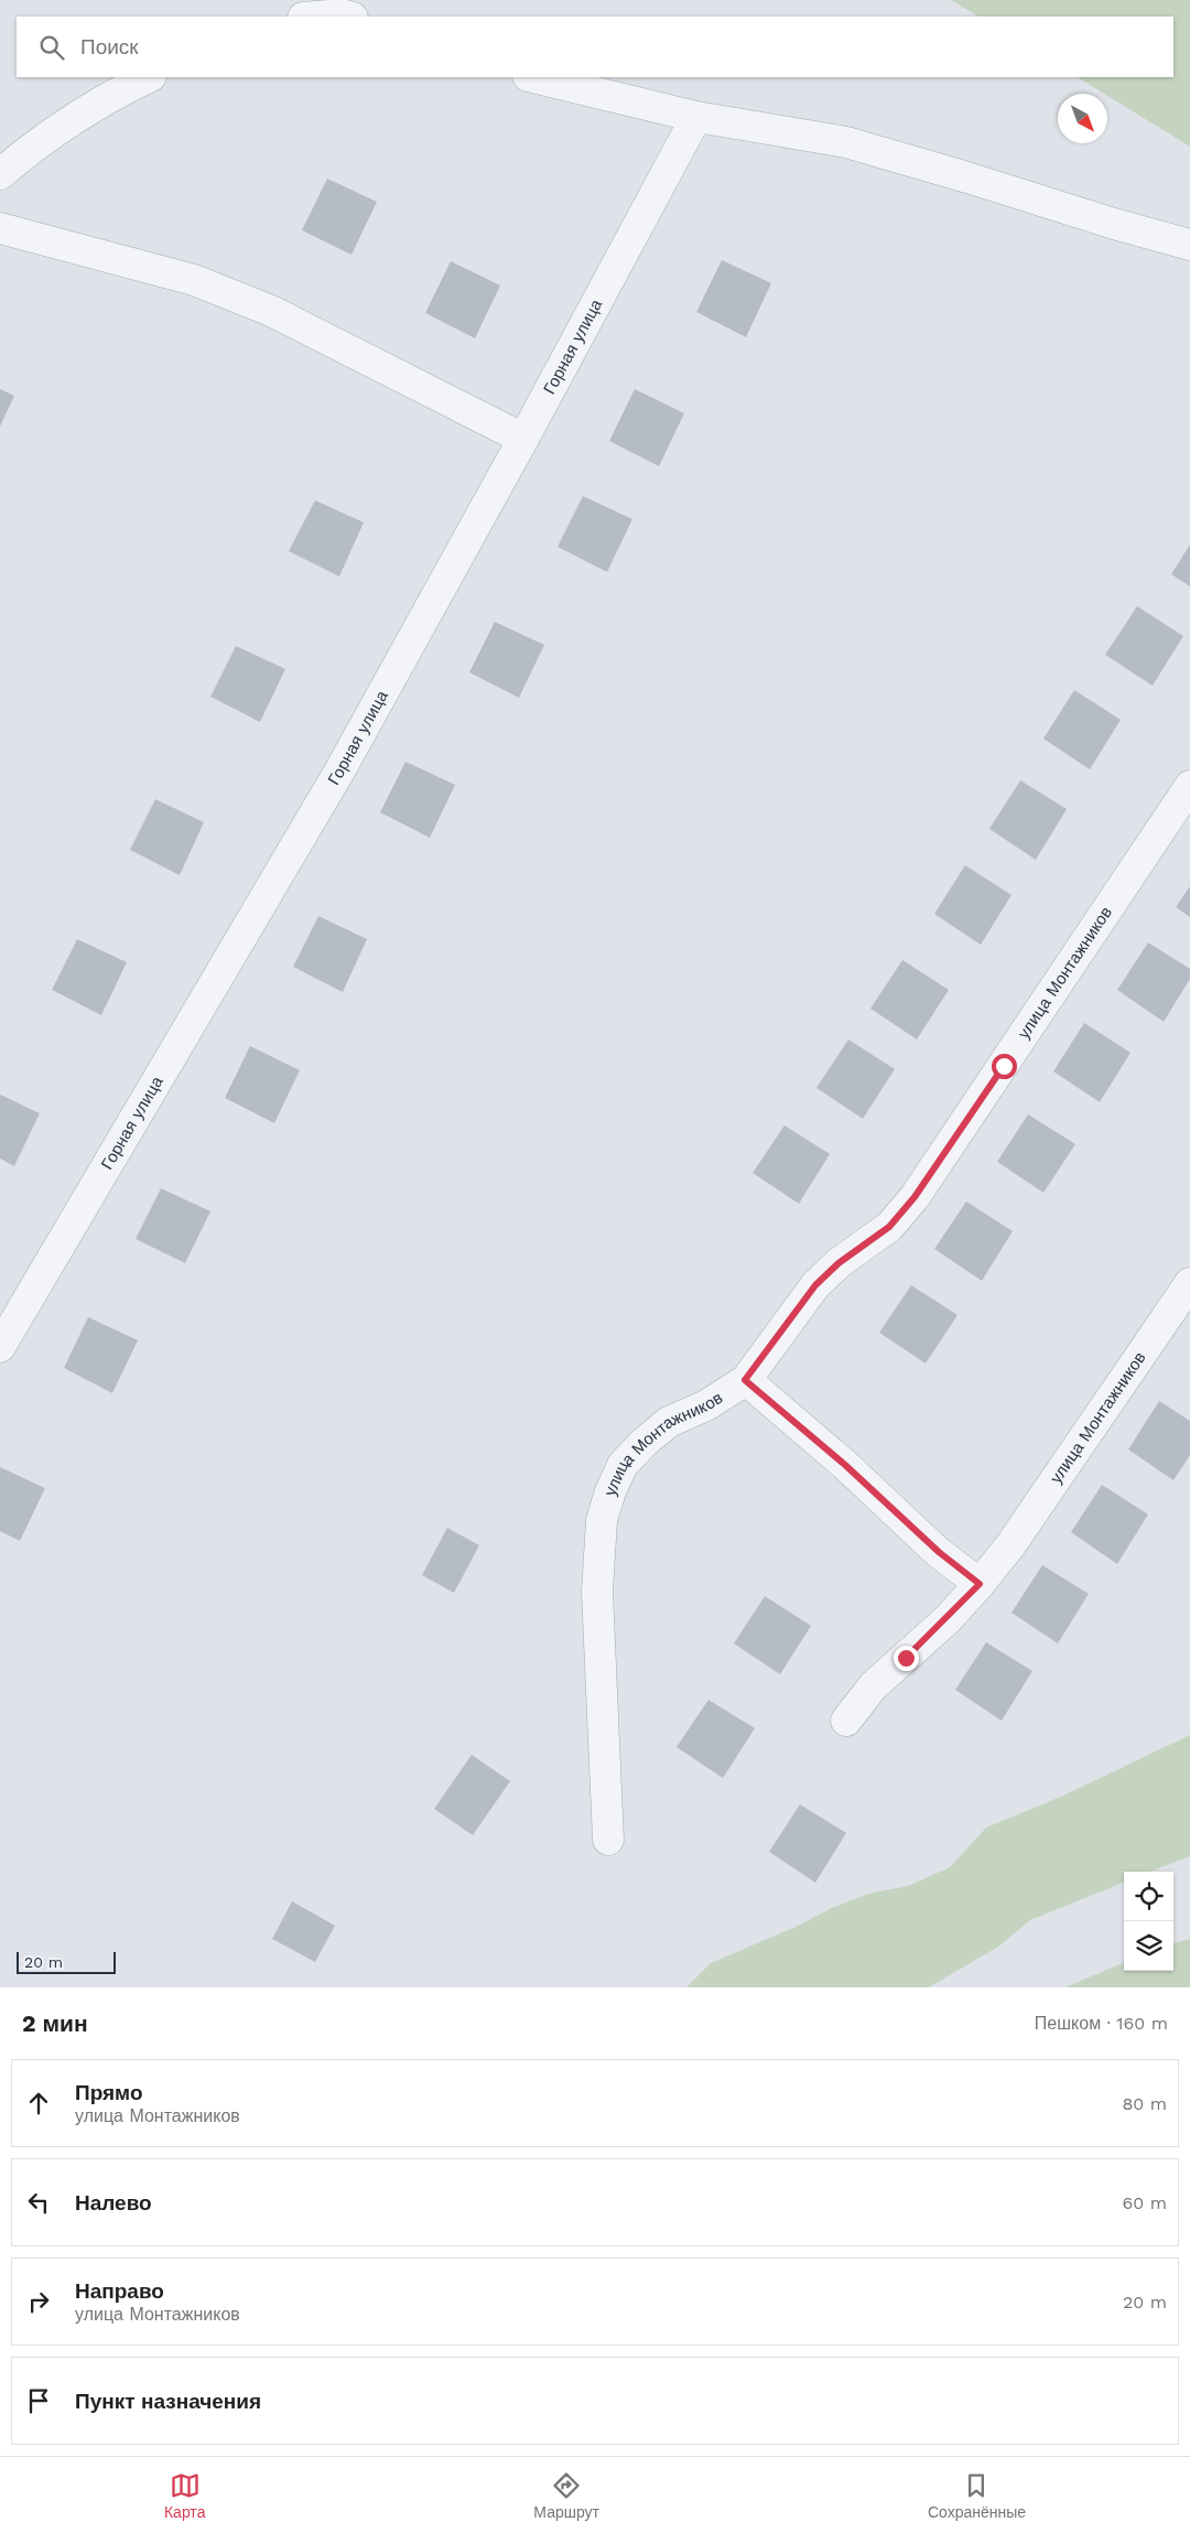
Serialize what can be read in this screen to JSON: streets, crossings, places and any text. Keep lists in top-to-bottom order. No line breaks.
{"streets":{"street":["Горная улица","улица Монтажников"]},"scale_bar":"20 m","north":"bottom right","page":{"search":"Поиск","scale":"20 m","heading":["2 мин","Пешком · 160 m"],"list":[["Прямо","улица Монтажников","80 m"],["Налево","60 m"],["Направо","улица Монтажников","20 m"],"Пункт назначения"],"nav":["Карта","Маршрут","Сохранённые"]}}
